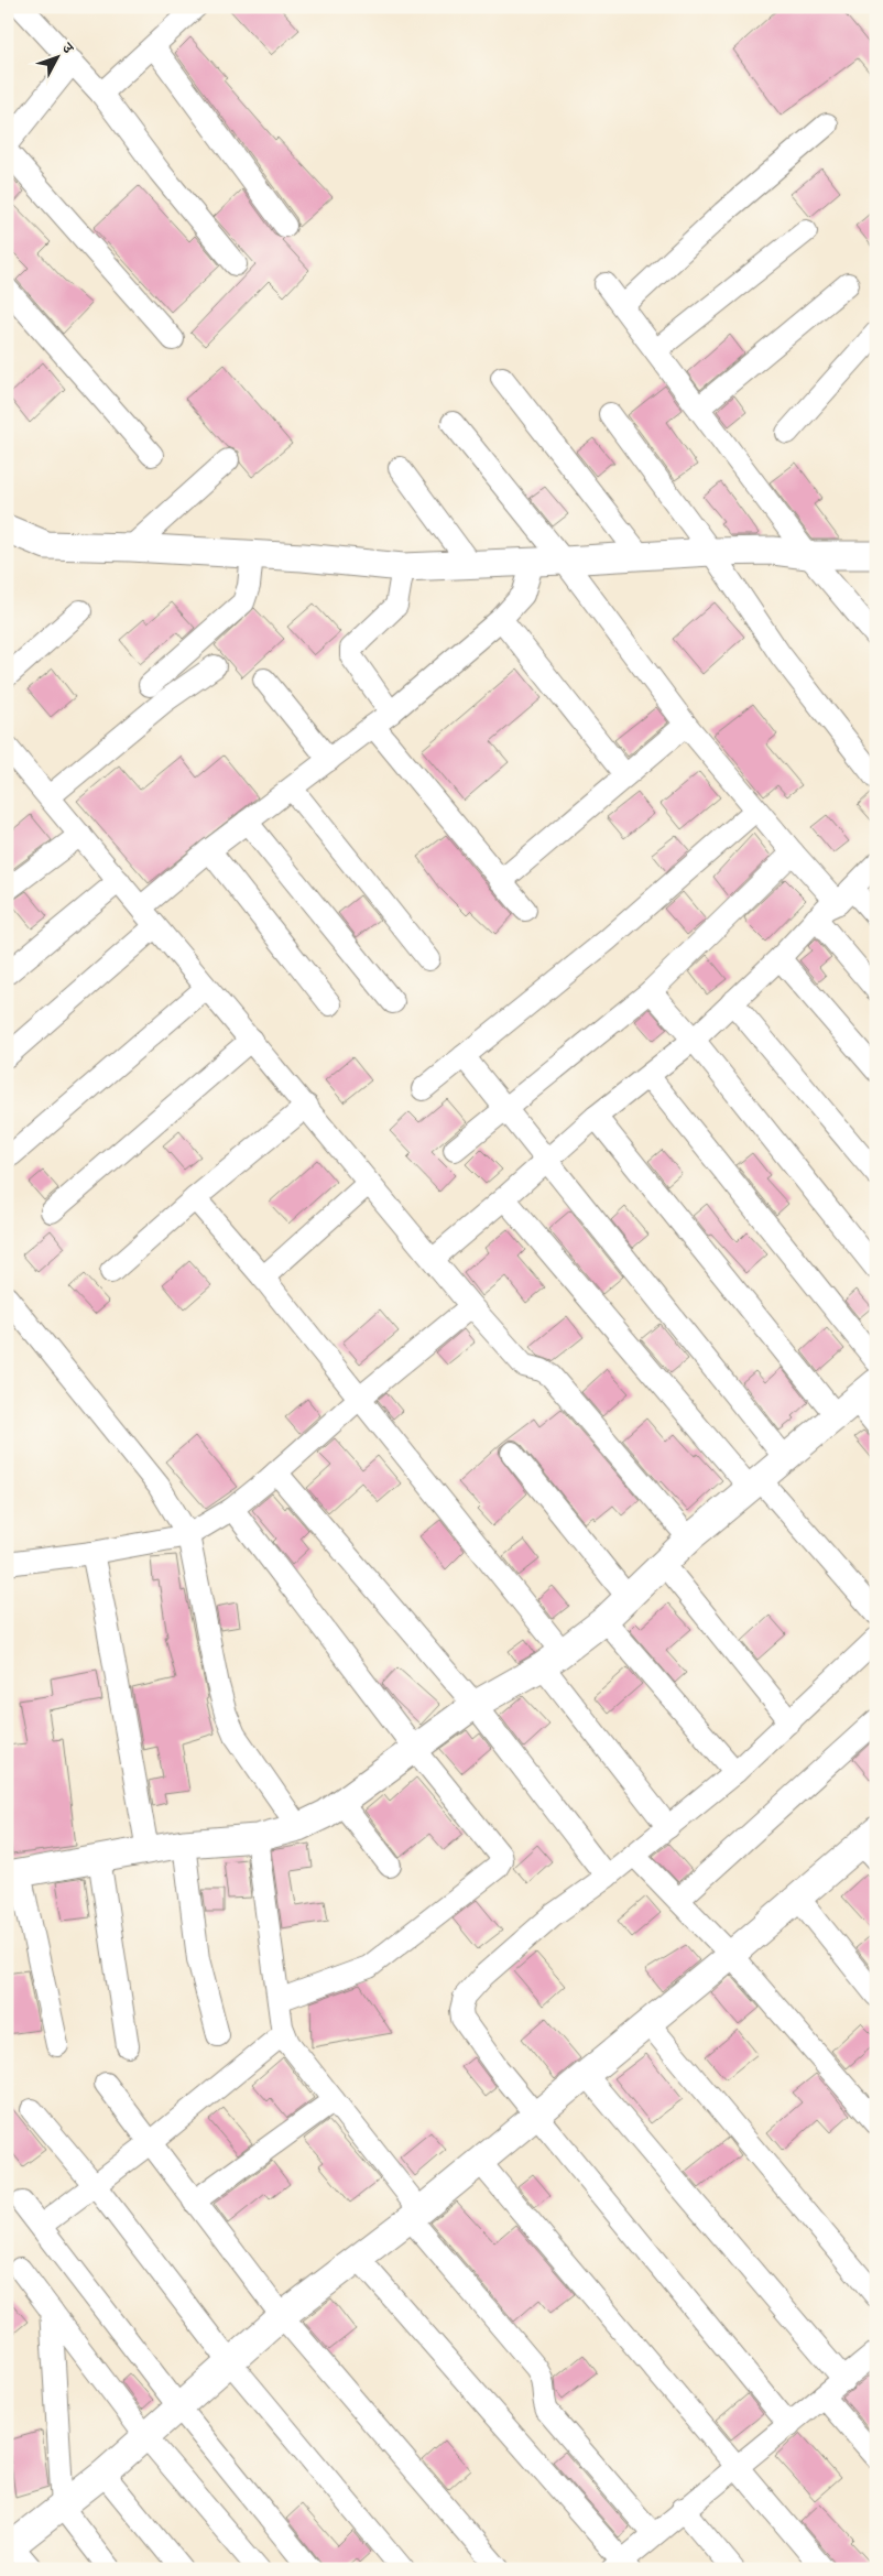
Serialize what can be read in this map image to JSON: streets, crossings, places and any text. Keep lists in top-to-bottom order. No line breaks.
{"north":"top right"}
